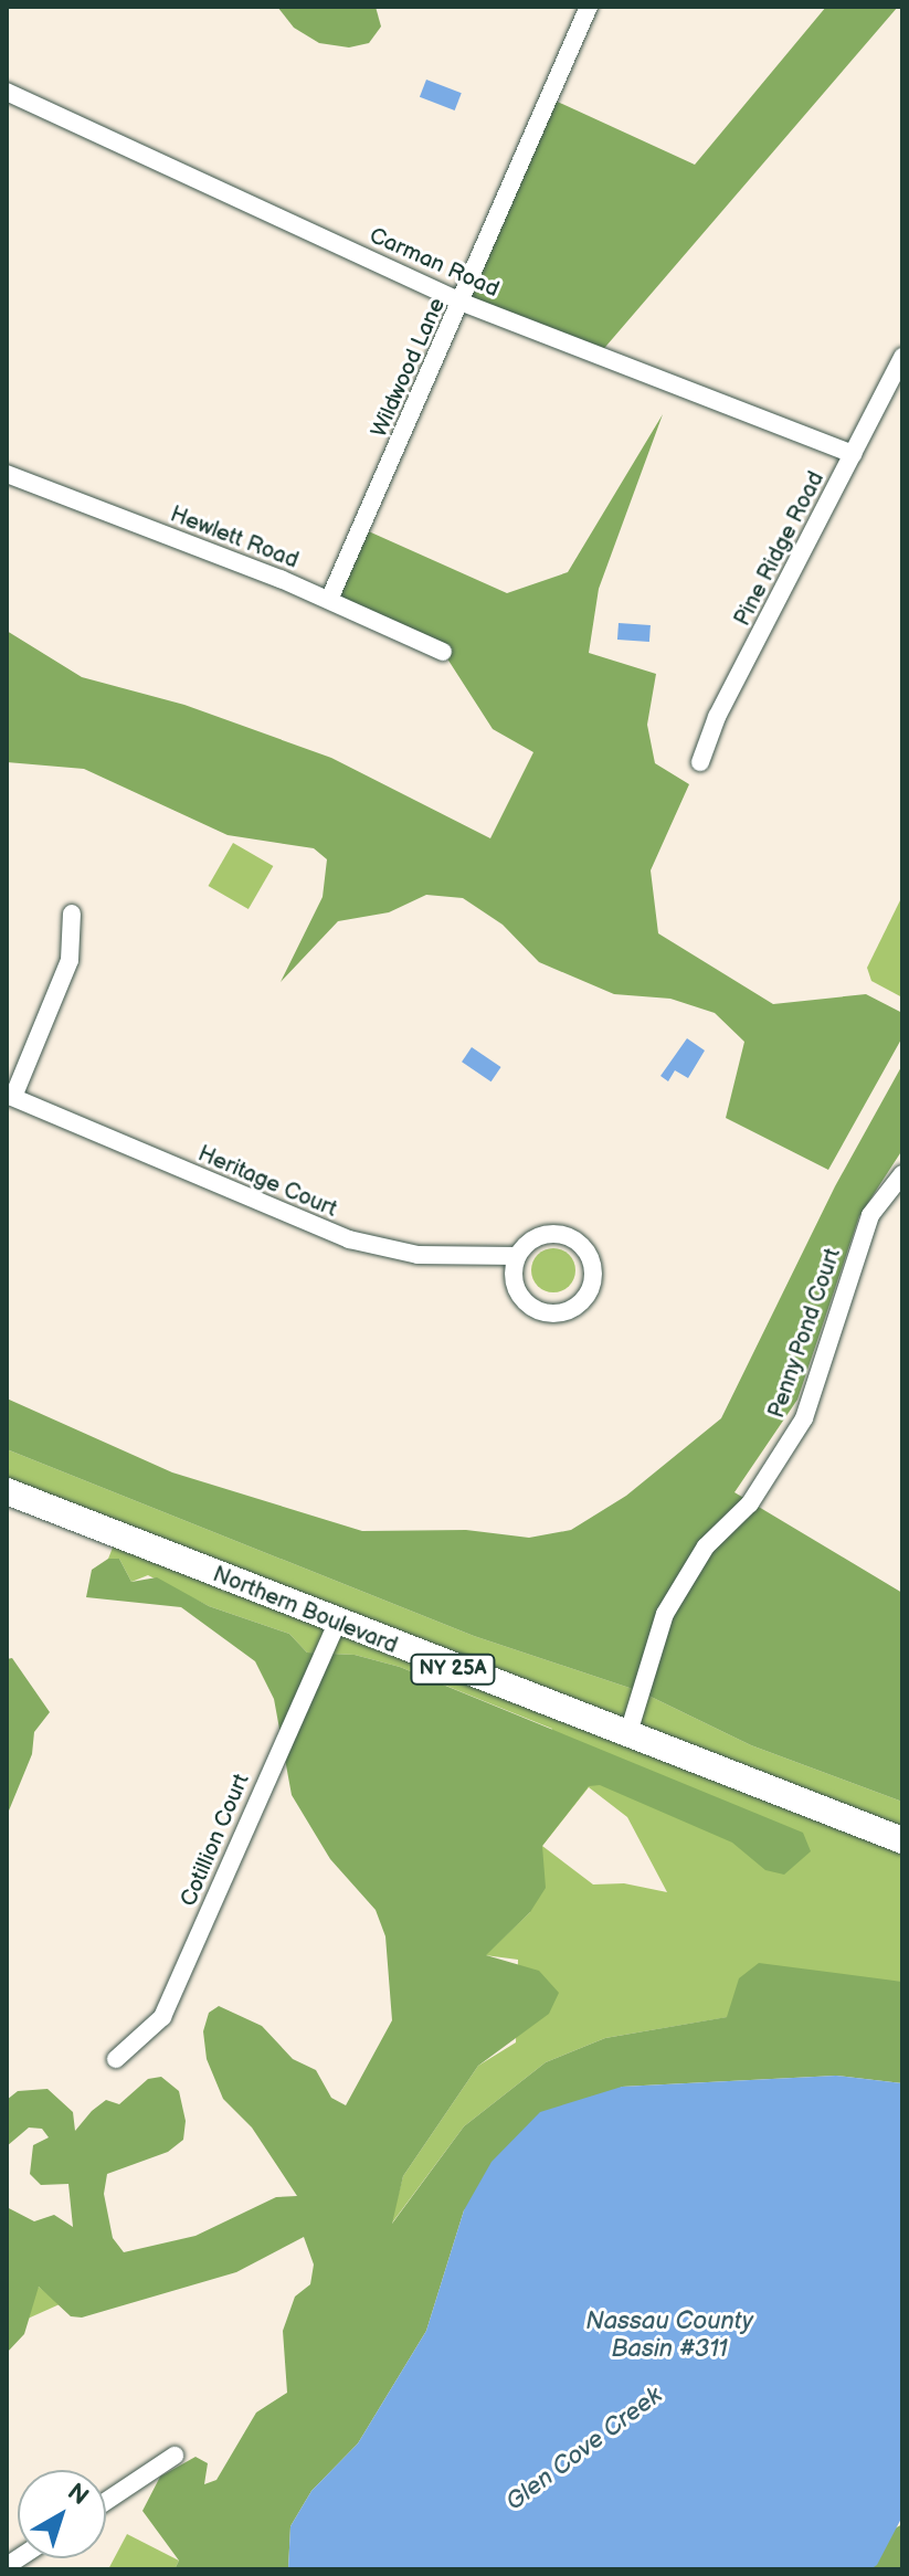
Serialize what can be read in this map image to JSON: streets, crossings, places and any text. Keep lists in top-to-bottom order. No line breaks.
{"streets":{"main road":["Northern Boulevard","NY 25A"],"street":["Carman Road","Wildwood Lane","Hewlett Road","Pine Ridge Road","Heritage Court","Penny Pond Court","Cotillion Court"]},"crossings":[["Carman Road","Wildwood Lane"],["Carman Road","Pine Ridge Road"],["Wildwood Lane","Hewlett Road"],["Penny Pond Court","Northern Boulevard"],["Northern Boulevard","Cotillion Court"]],"water":["Nassau County Basin #311","Glen Cove Creek"],"north":"top right"}
